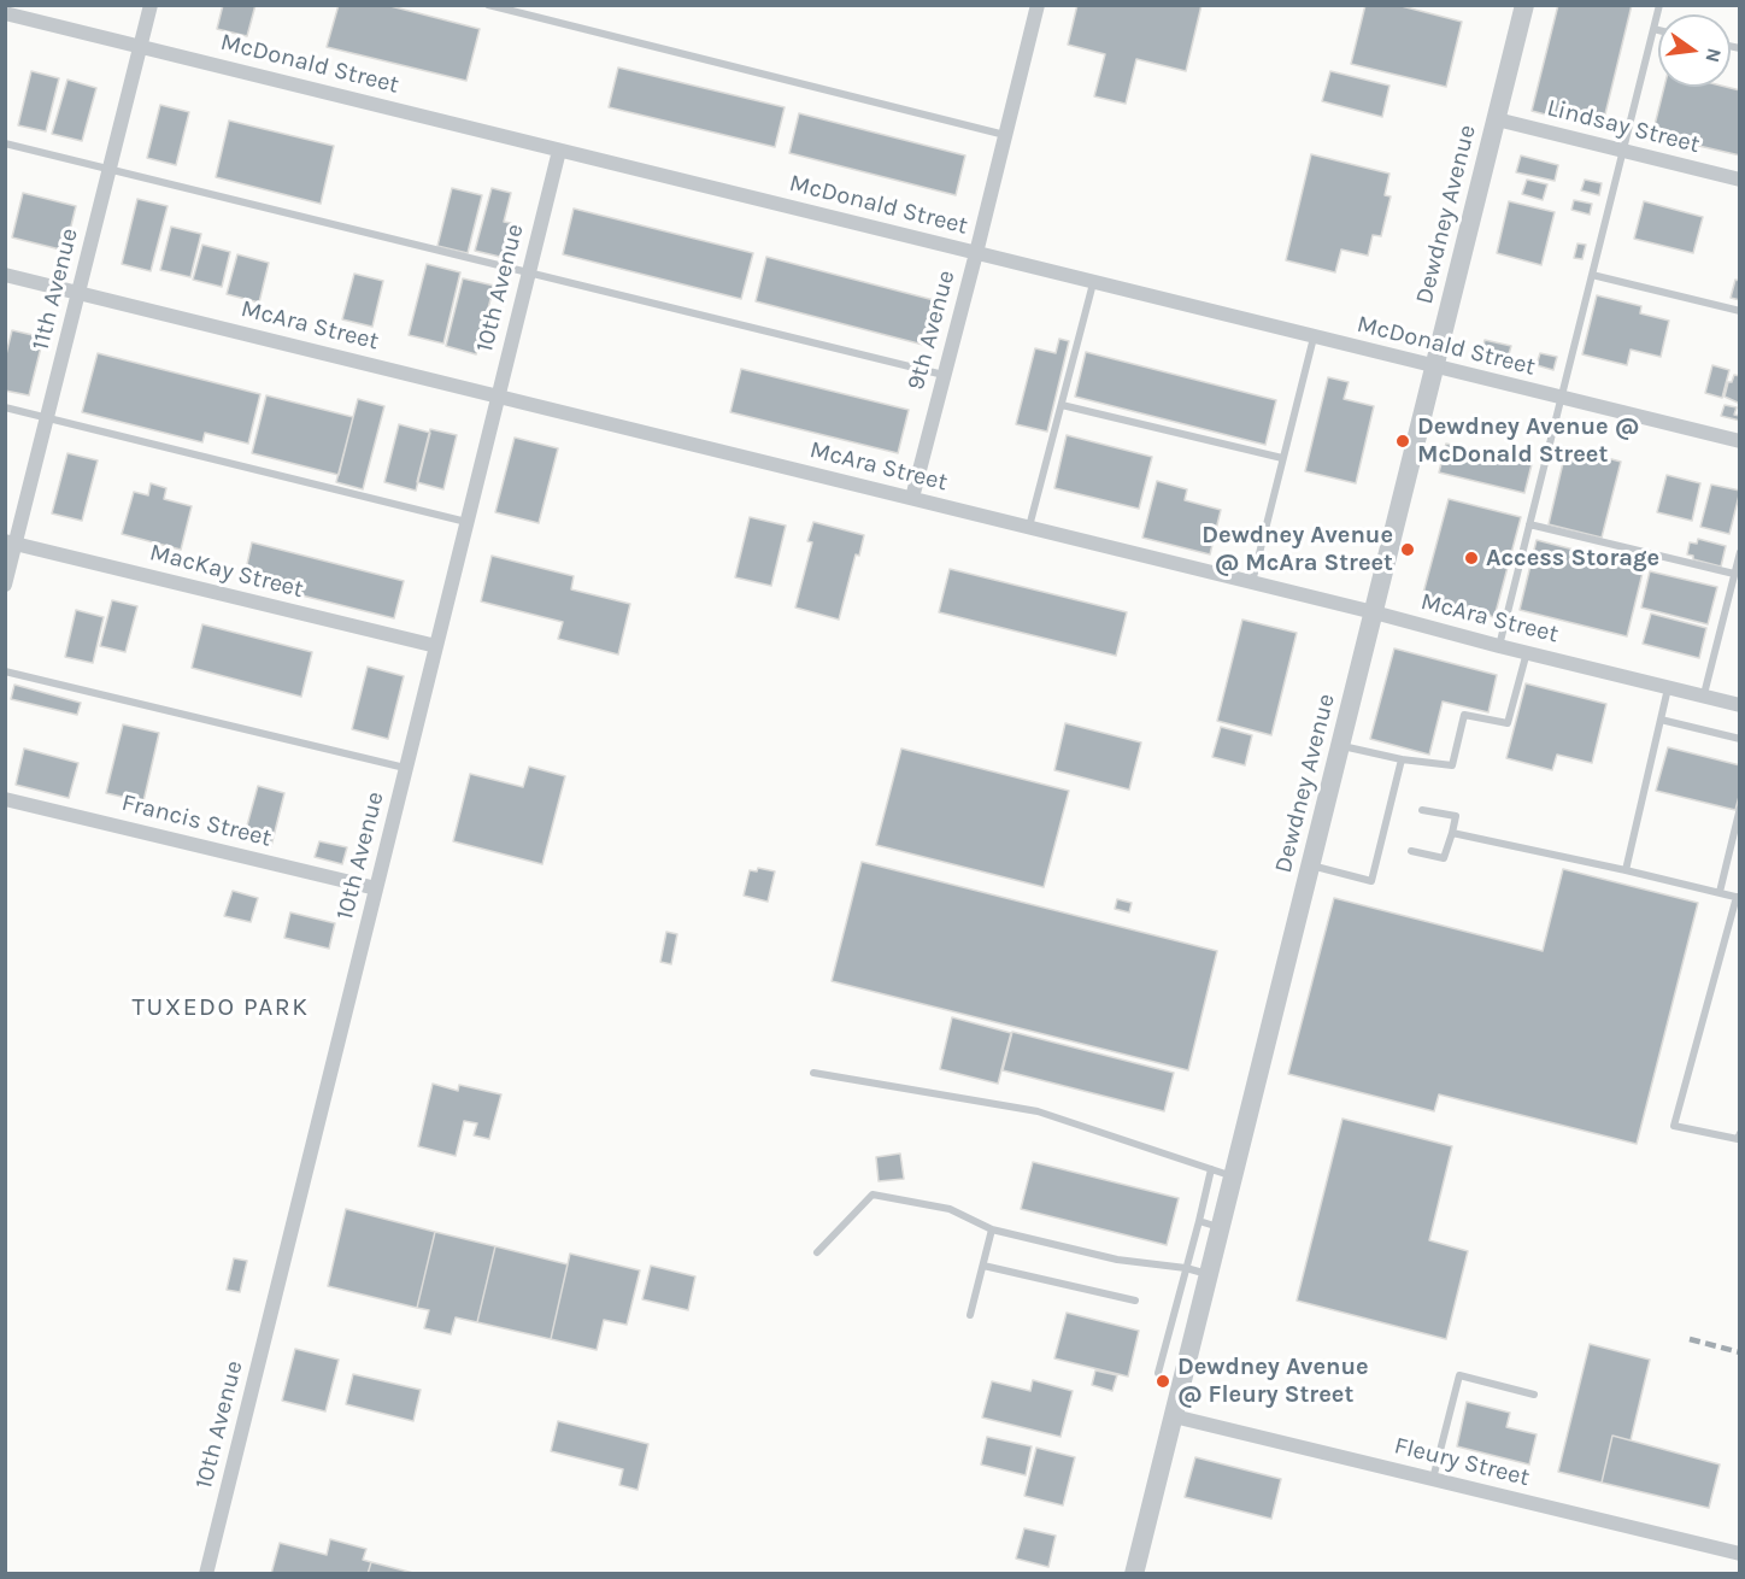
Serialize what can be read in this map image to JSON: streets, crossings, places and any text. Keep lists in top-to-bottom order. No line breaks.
{"streets":{"street":["McDonald Street","Lindsay Street","Dewdney Avenue","10th Avenue","11th Avenue","McAra Street","9th Avenue","MacKay Street","Francis Street","Fleury Street"]},"crossings":[["McDonald Street","Dewdney Avenue"],["McDonald Street","10th Avenue"],["McDonald Street","11th Avenue"],["McDonald Street","9th Avenue"],["Lindsay Street","Dewdney Avenue"],["Dewdney Avenue","McAra Street"],["Dewdney Avenue","Fleury Street"],["10th Avenue","McAra Street"],["10th Avenue","MacKay Street"],["10th Avenue","Francis Street"],["11th Avenue","McAra Street"],["11th Avenue","MacKay Street"],["McAra Street","9th Avenue"]],"districts":["TUXEDO PARK"],"places":["Dewdney Avenue @ McDonald Street","Dewdney Avenue @ McAra Street","Access Storage","Dewdney Avenue @ Fleury Street"],"north":"right"}
